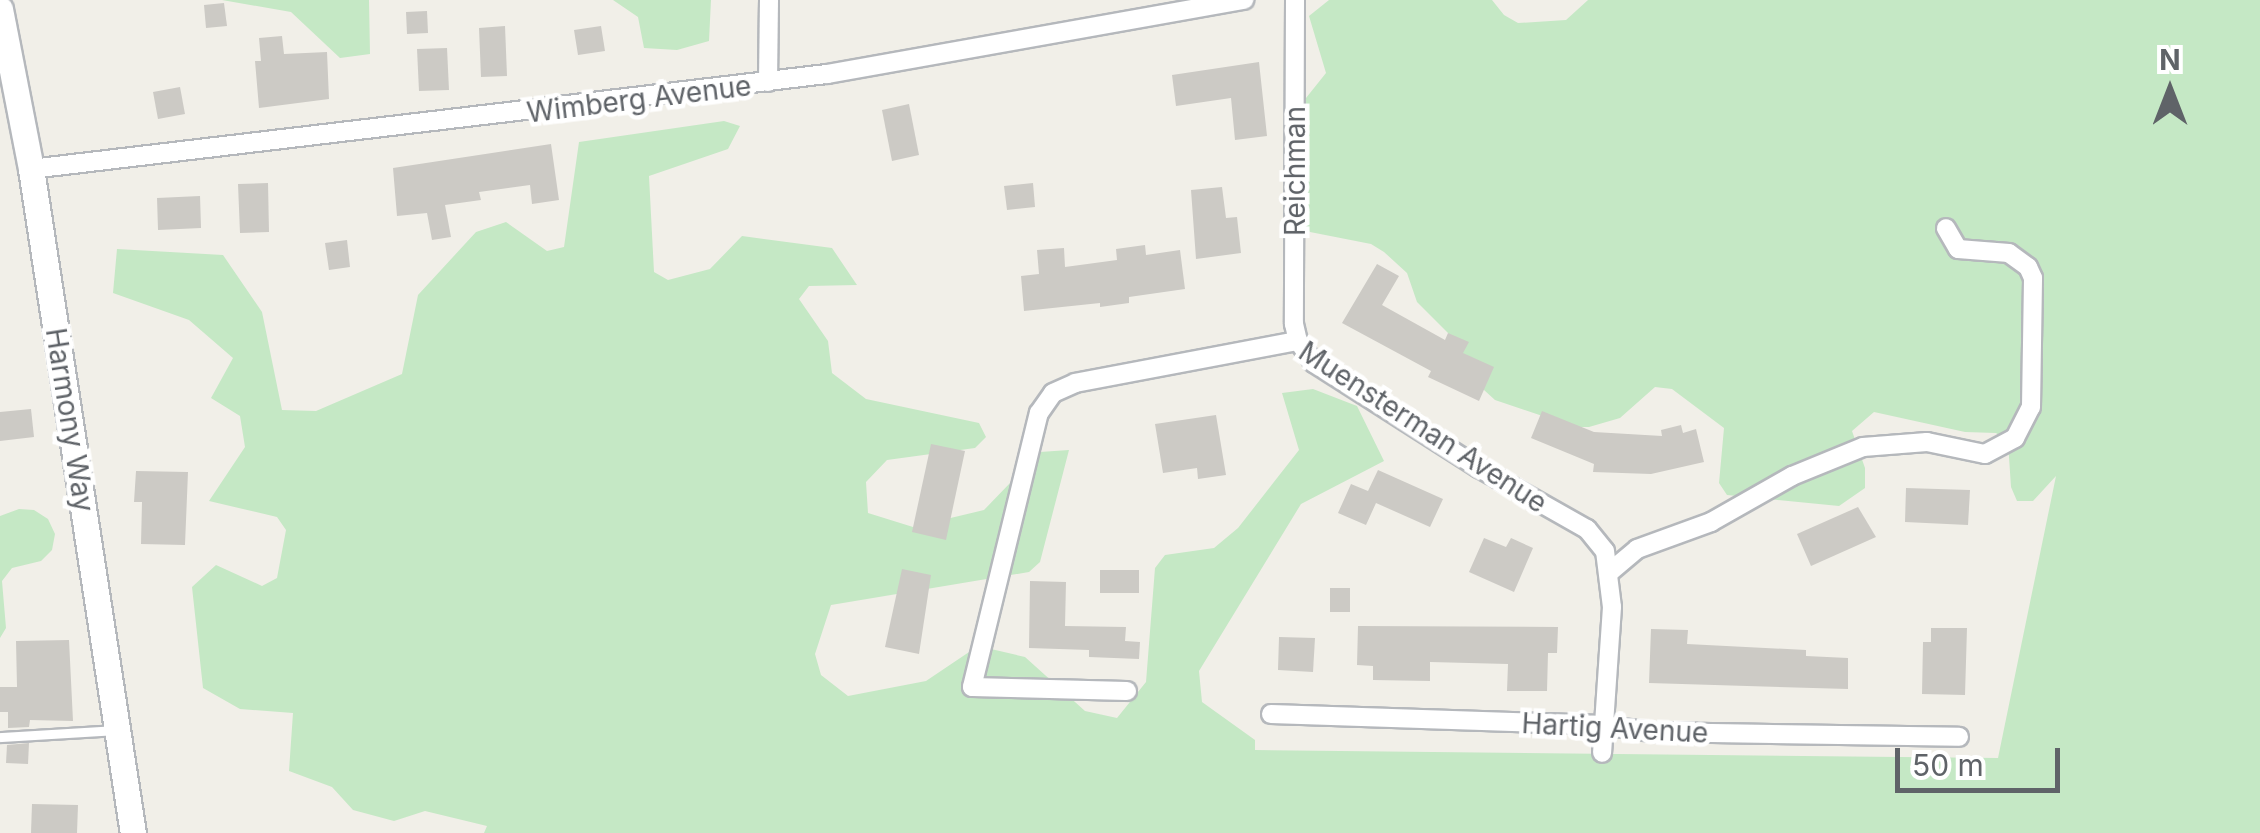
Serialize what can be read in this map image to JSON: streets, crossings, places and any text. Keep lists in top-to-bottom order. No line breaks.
{"streets":{"street":["Wimberg Avenue","Reichman","Harmony Way","Muensterman Avenue","Hartig Avenue"]},"crossings":[["Wimberg Avenue","Harmony Way"],["Reichman","Muensterman Avenue"]],"scale_bar":"50 m","north":"top"}
